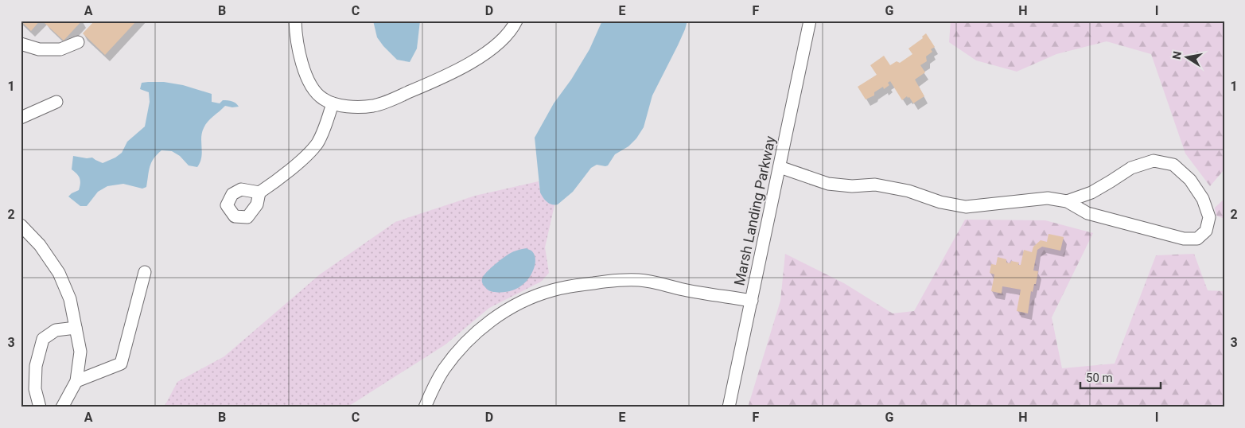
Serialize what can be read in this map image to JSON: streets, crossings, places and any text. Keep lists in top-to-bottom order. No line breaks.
{"streets":{"street":["Marsh Landing Parkway"]},"scale_bar":"50 m","north":"left","grid":{"columns":["A","B","C","D","E","F","G","H","I"],"rows":["1","2","3"]}}
